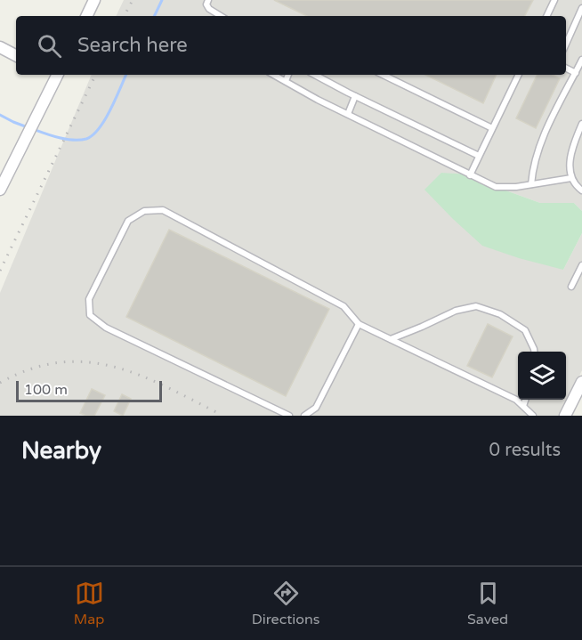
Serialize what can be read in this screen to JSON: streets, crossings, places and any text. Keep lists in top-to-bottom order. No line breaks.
{"scale_bar":"100 m","page":{"search":"Search here","scale":"100 m","heading":["Nearby","0 results"],"nav":["Map","Directions","Saved"]}}
